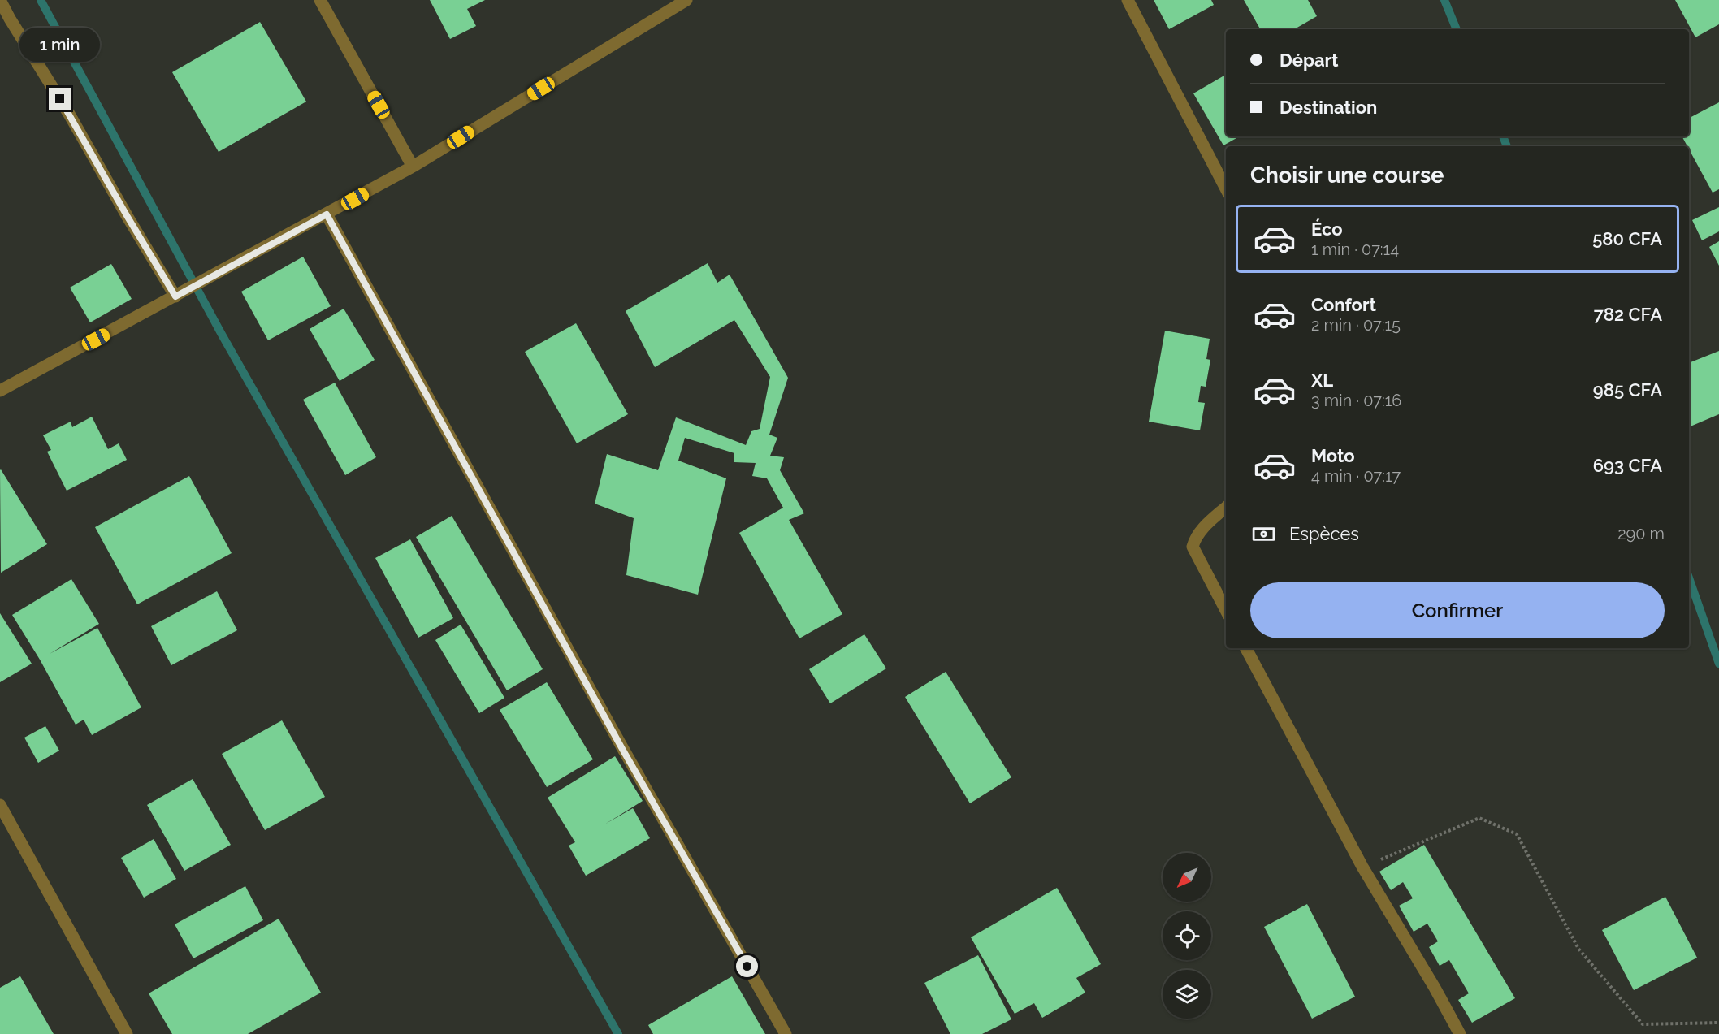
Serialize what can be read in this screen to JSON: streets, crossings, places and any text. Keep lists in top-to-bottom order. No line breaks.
{"north":"bottom left","page":{"bubble":"1 min","banner":["Départ","Destination"],"heading":"Choisir une course","list":[{"name":"Éco","note":"1 min · 07:14","value":"580 CFA"},{"name":"Confort","note":"2 min · 07:15","value":"782 CFA"},{"name":"XL","note":"3 min · 07:16","value":"985 CFA"},{"name":"Moto","note":"4 min · 07:17","value":"693 CFA"}],"pay":["Espèces","290 m"],"buttons":"Confirmer"}}
